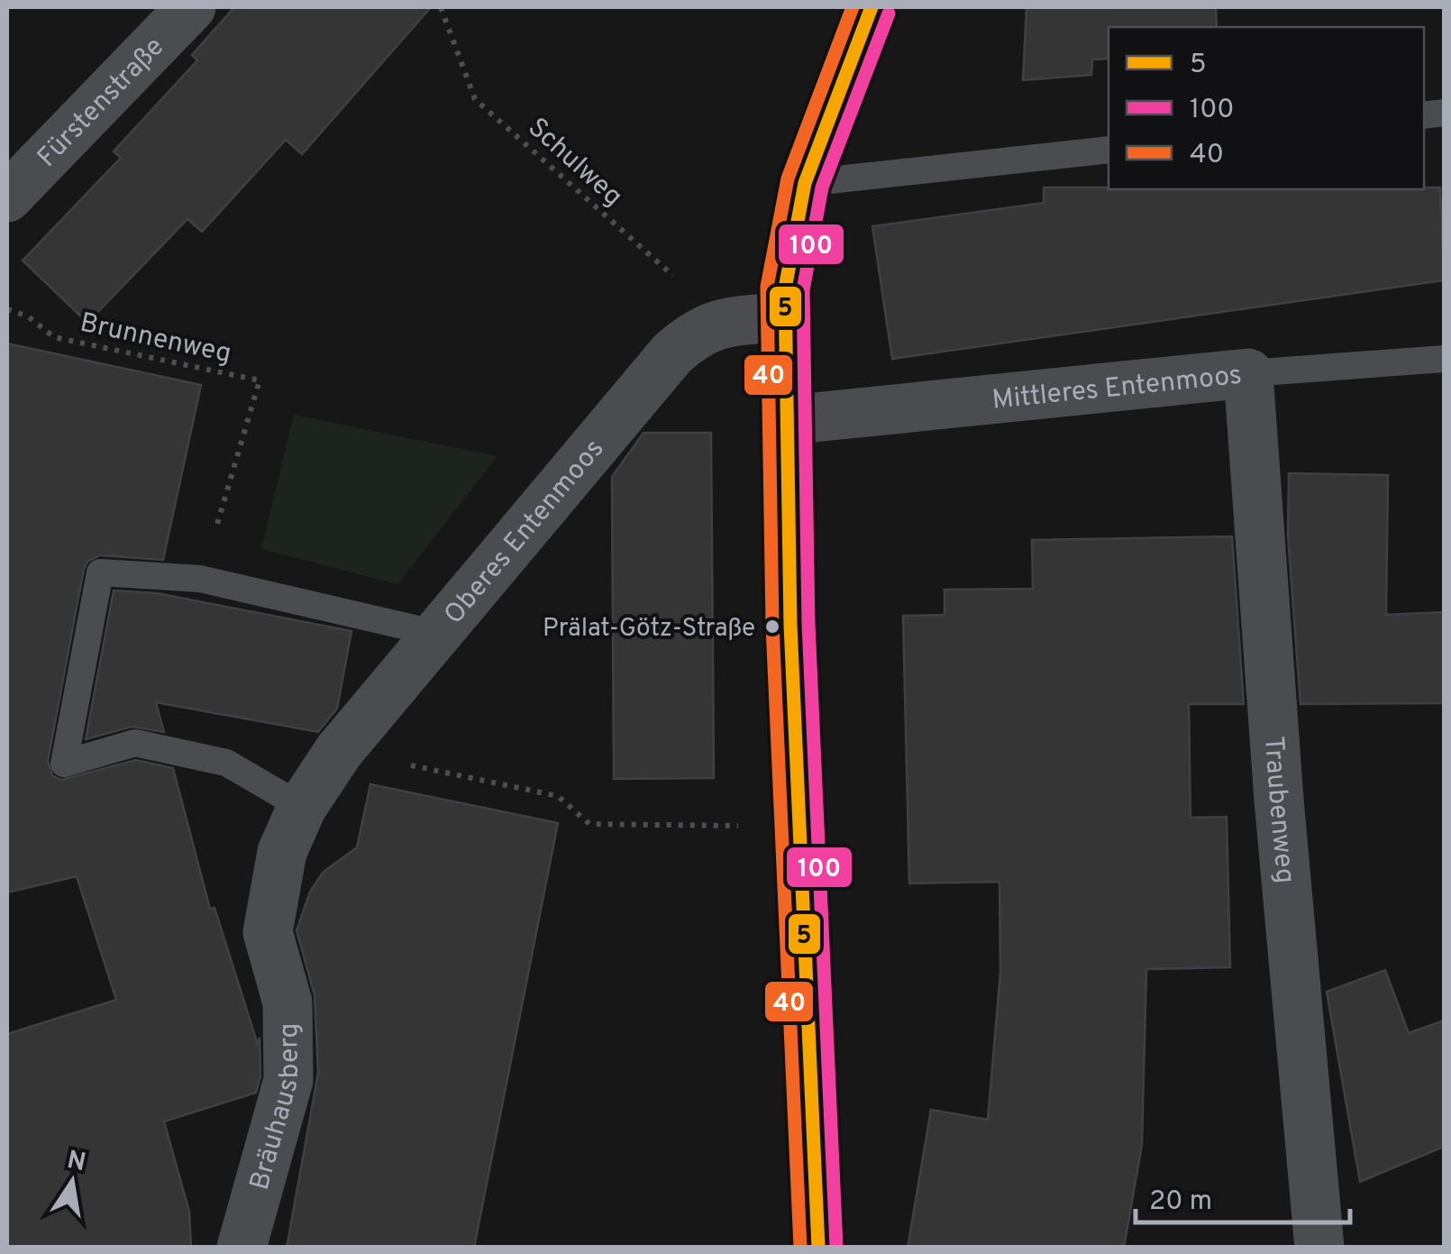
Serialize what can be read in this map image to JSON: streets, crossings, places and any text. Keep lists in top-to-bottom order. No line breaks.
{"streets":{"street":["Fürstenstraße","Mittleres Entenmoos","Oberes Entenmoos","Traubenweg","Bräuhausberg"],"path":["Schulweg","Brunnenweg"]},"crossings":[["Schulweg","Oberes Entenmoos"],["Mittleres Entenmoos","Traubenweg"],["Oberes Entenmoos","Bräuhausberg"]],"places":["Prälat-Götz-Straße"],"lines":["transit line 5","transit line 40","transit line 100"],"legend":["5","100","40"],"scale_bar":"20 m","north":"top"}
